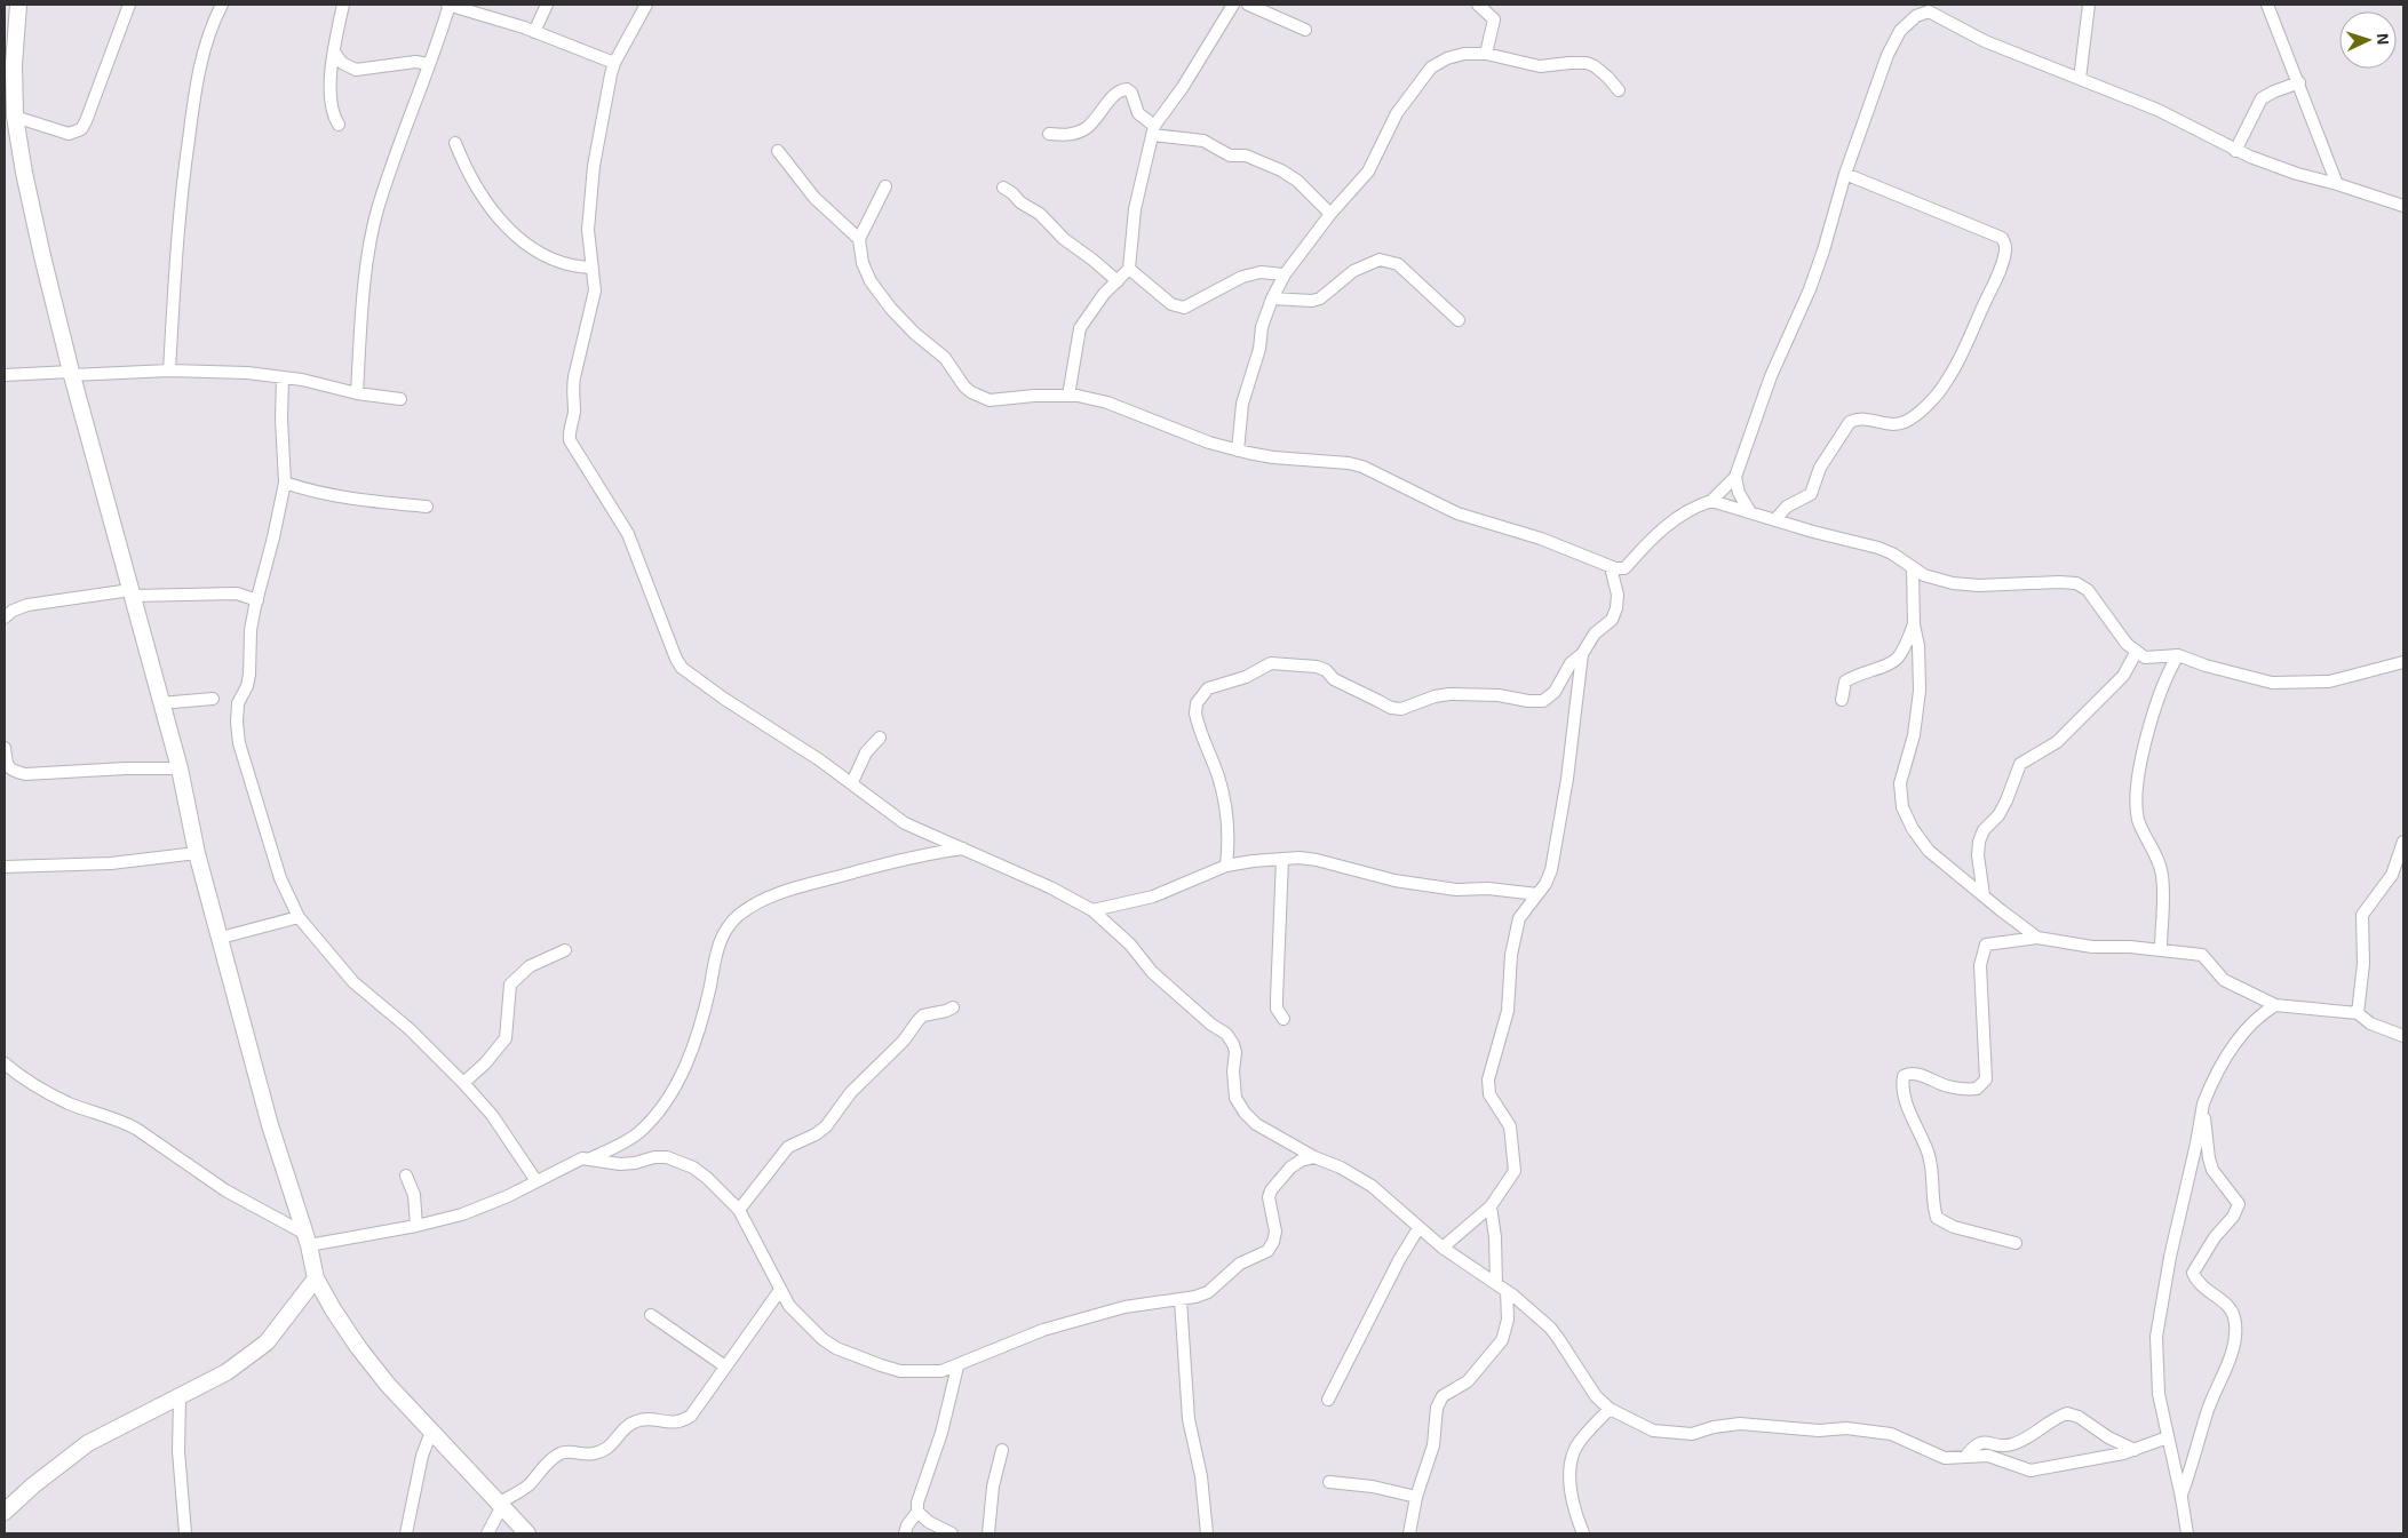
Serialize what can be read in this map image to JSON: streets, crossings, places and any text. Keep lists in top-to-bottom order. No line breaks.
{"north":"right"}
